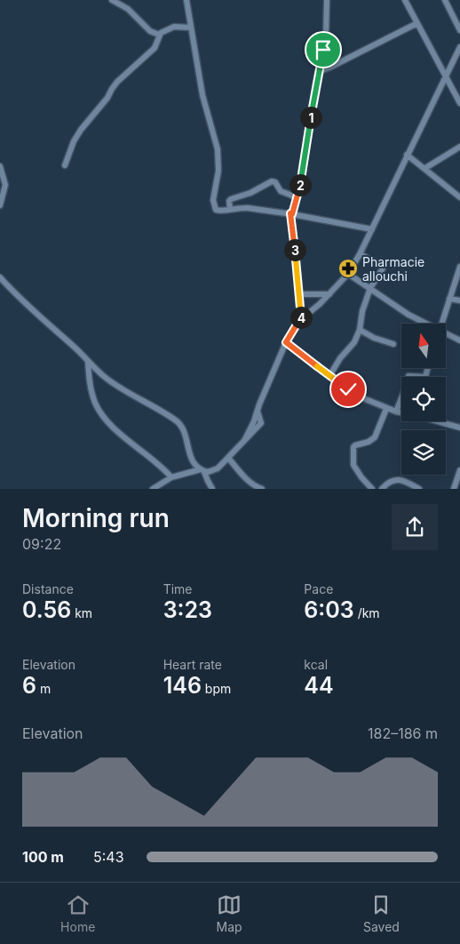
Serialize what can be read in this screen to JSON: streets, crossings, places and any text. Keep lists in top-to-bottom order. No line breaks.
{"places":{"pharmacy":["Pharmacie allouchi"]},"north":"top","page":{"pins":["1","2","3","4"],"heading":["Morning run","09:22"],"stats":[["Distance","0.56 km"],["Time","3:23"],["Pace","6:03 /km"],["Elevation","6 m"],["Heart rate","146 bpm"],["kcal","44"]],"chart":["Elevation","182–186 m"],"list":[{"name":"100 m","note":"5:43"}],"tabs":["Home","Map","Saved"]}}
